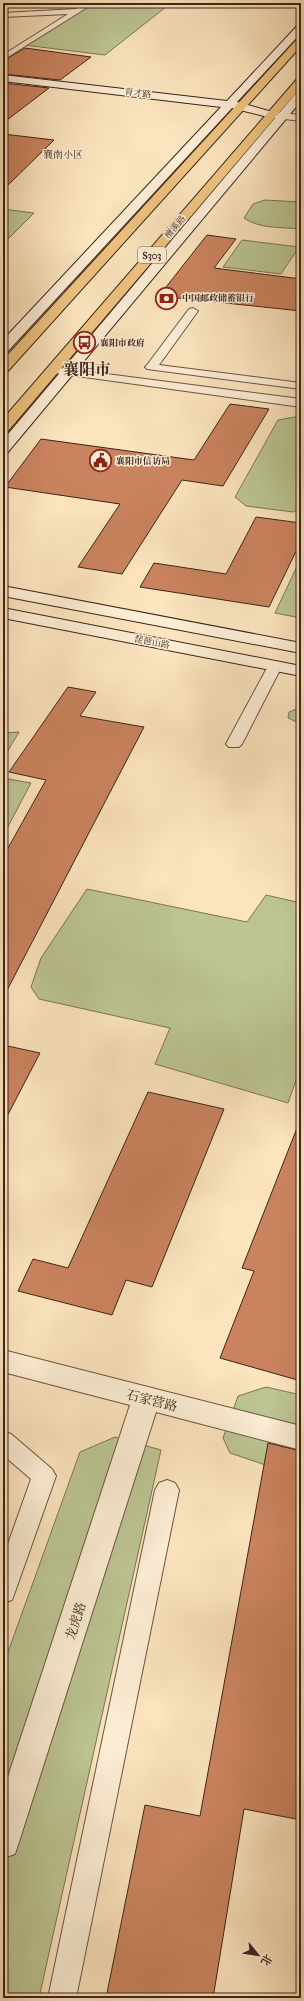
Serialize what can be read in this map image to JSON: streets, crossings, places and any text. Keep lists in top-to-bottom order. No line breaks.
{"streets":{"main road":["檀溪路","S303"],"street":["育才路","琵琶山路","石家营路","龙虎路"]},"crossings":[["育才路","檀溪路"],["石家营路","龙虎路"]],"districts":["襄南小区","襄阳市"],"places":{"bank":["中国邮政储蓄银行"],"bus stop":["襄阳市政府"],"public building":["襄阳市信访局"]},"north":"bottom right"}
